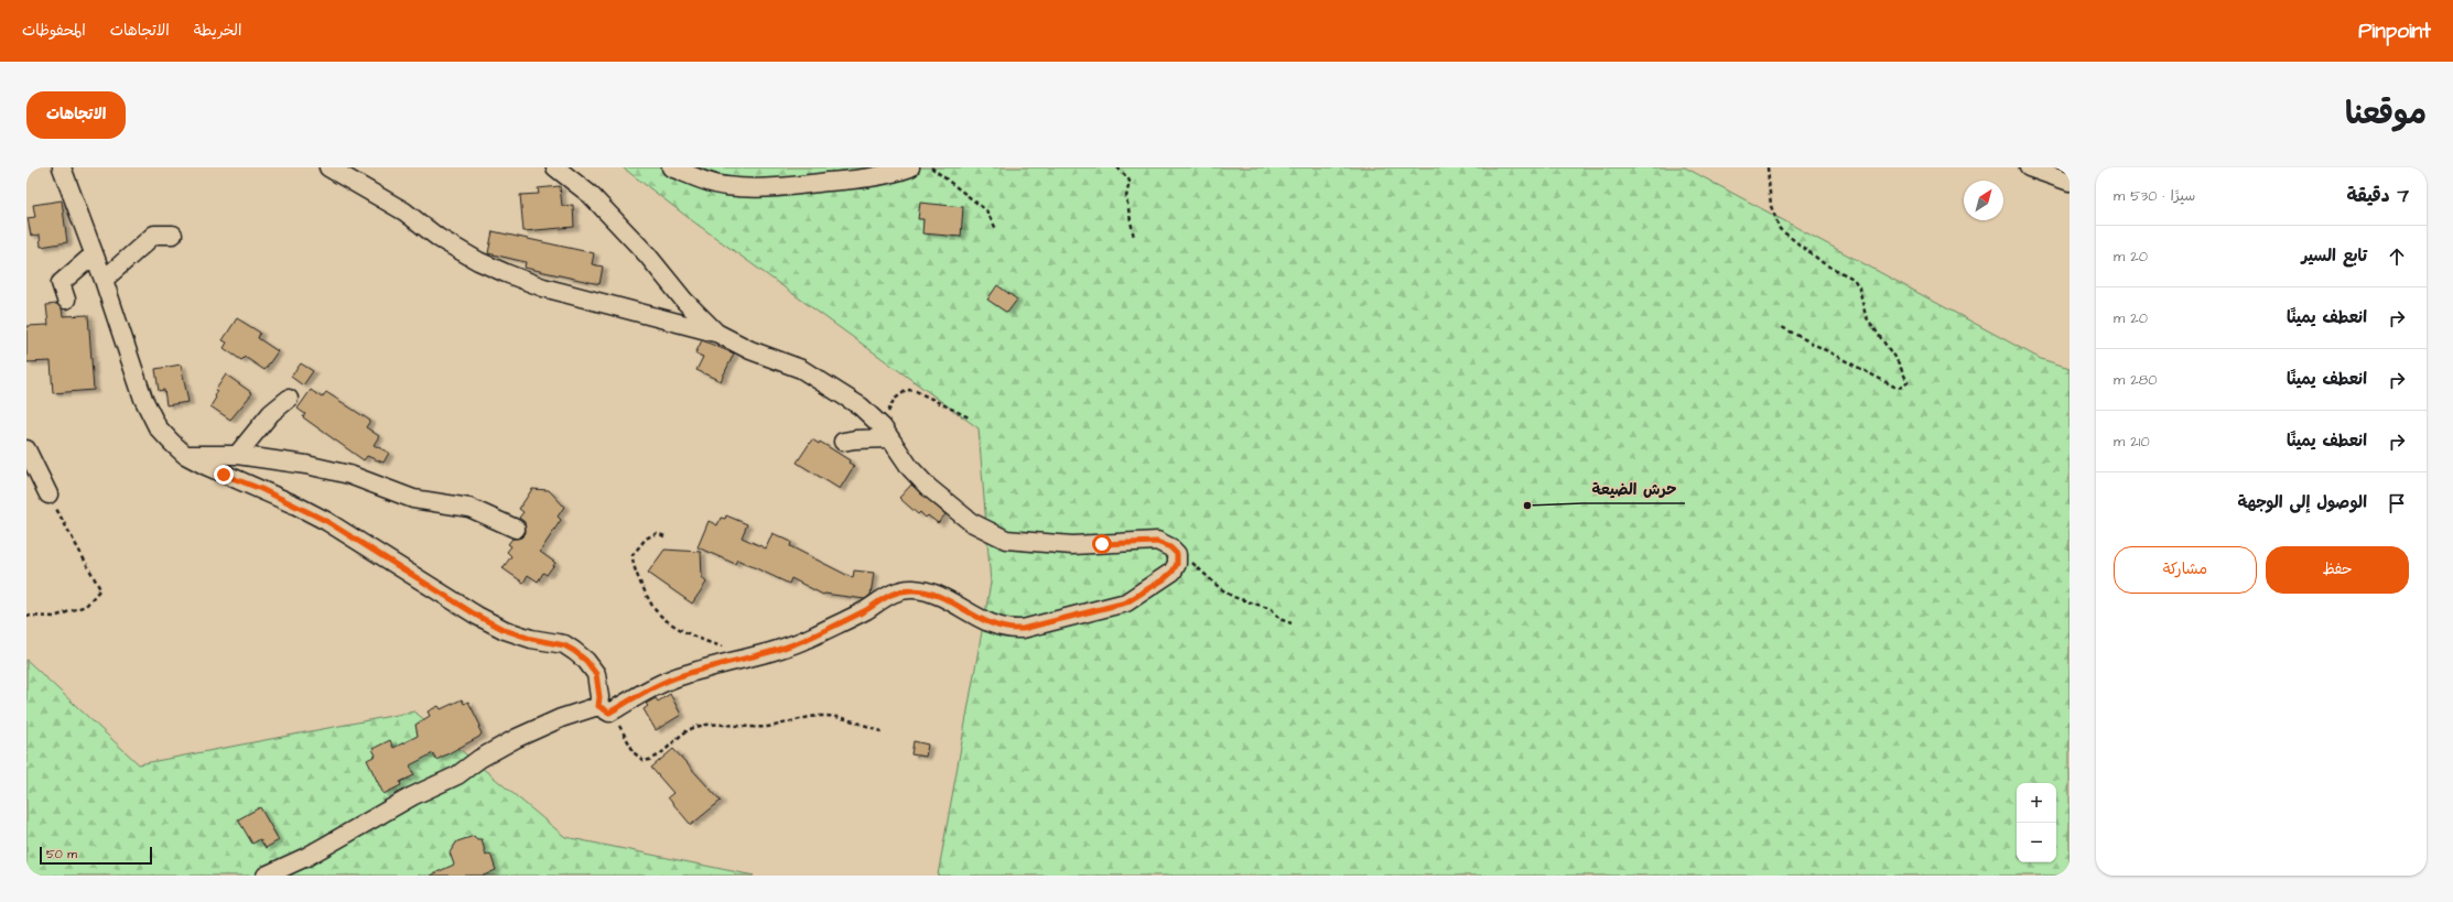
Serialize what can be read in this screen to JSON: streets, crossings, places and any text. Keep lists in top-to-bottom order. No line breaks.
{"places":["حرش الضيعة"],"scale_bar":"50 m","north":"top right","page":{"header":"Pinpoint","nav":["الخريطة","الاتجاهات","المحفوظات"],"title":"موقعنا","buttons":["الاتجاهات",["حفظ","مشاركة"]],"heading":["7 دقيقة","سيرًا · 530 m"],"list":[["تابع السير","20 m"],["انعطف يمينًا","20 m"],["انعطف يمينًا","280 m"],["انعطف يمينًا","210 m"],"الوصول إلى الوجهة"],"map_buttons":["+","−"],"scale":"50 m"}}
